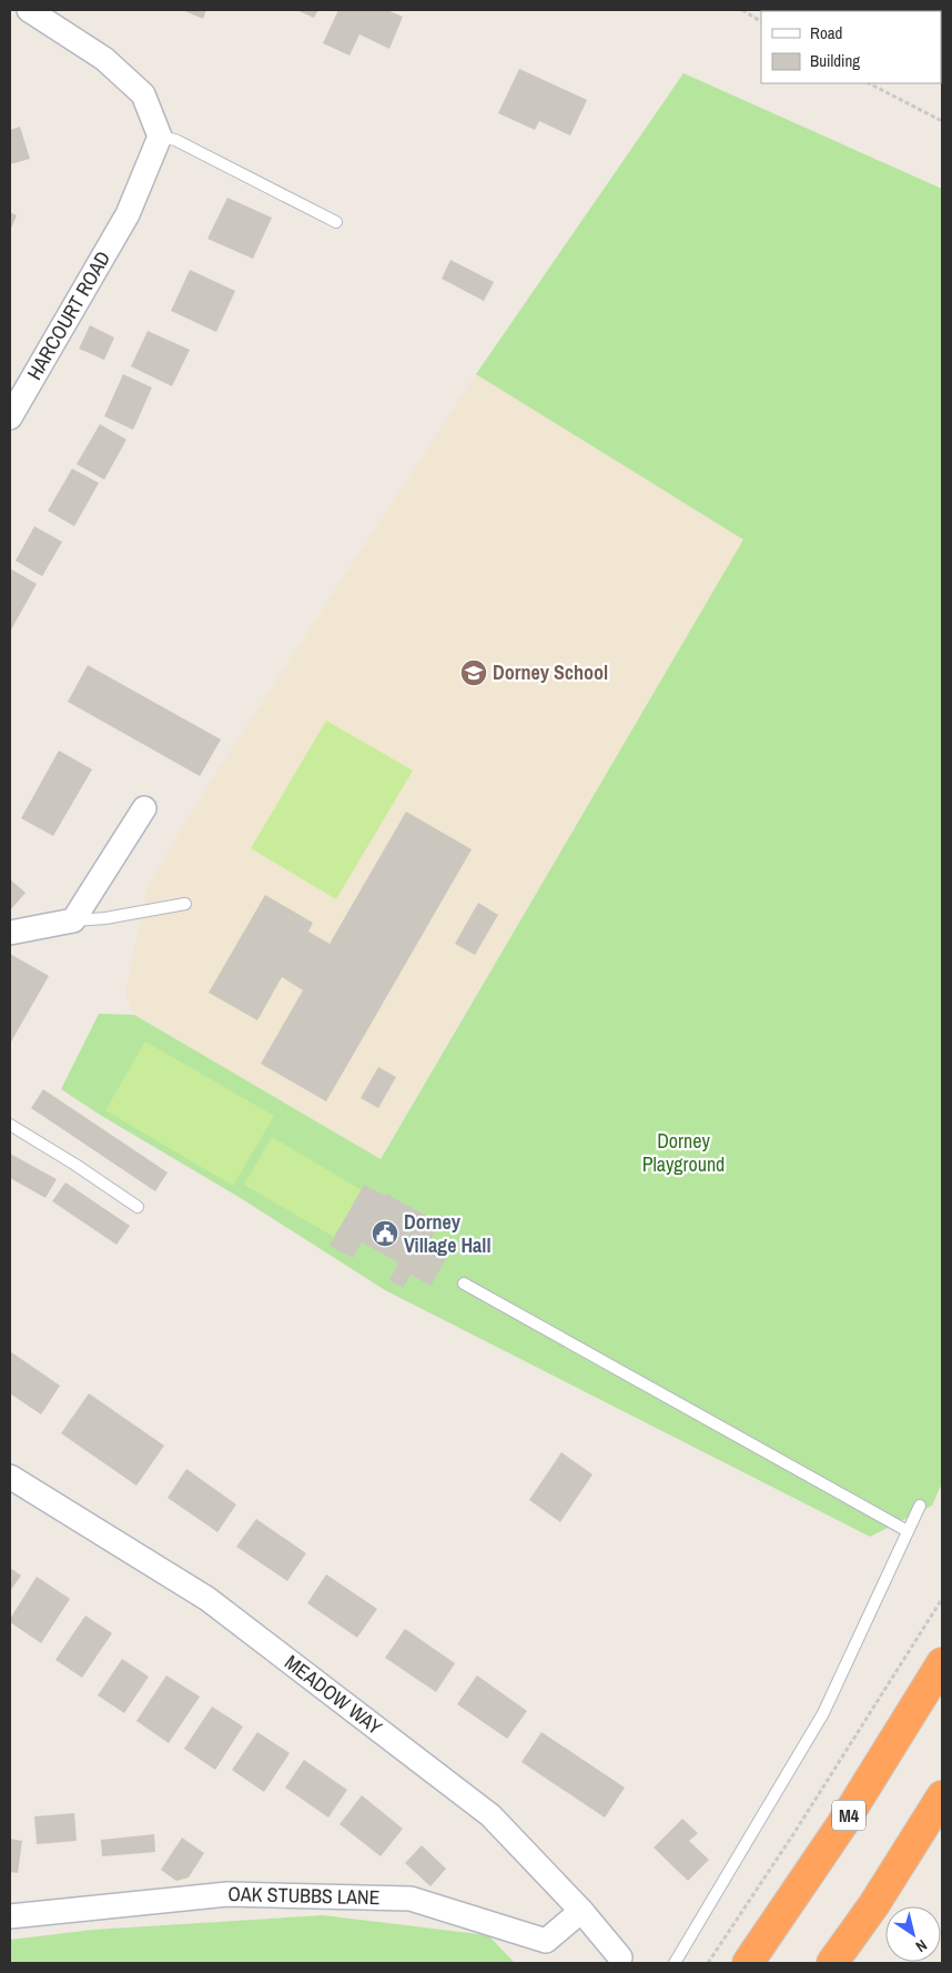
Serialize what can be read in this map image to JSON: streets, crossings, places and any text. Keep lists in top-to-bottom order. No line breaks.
{"streets":{"highway":["M4"],"street":["HARCOURT ROAD","MEADOW WAY","OAK STUBBS LANE"]},"crossings":[["MEADOW WAY","OAK STUBBS LANE"]],"parks":["Dorney Playground"],"places":{"school or university":["Dorney School"],"public building":["Dorney Village Hall"]},"legend":["Road","Building"],"north":"bottom right"}
